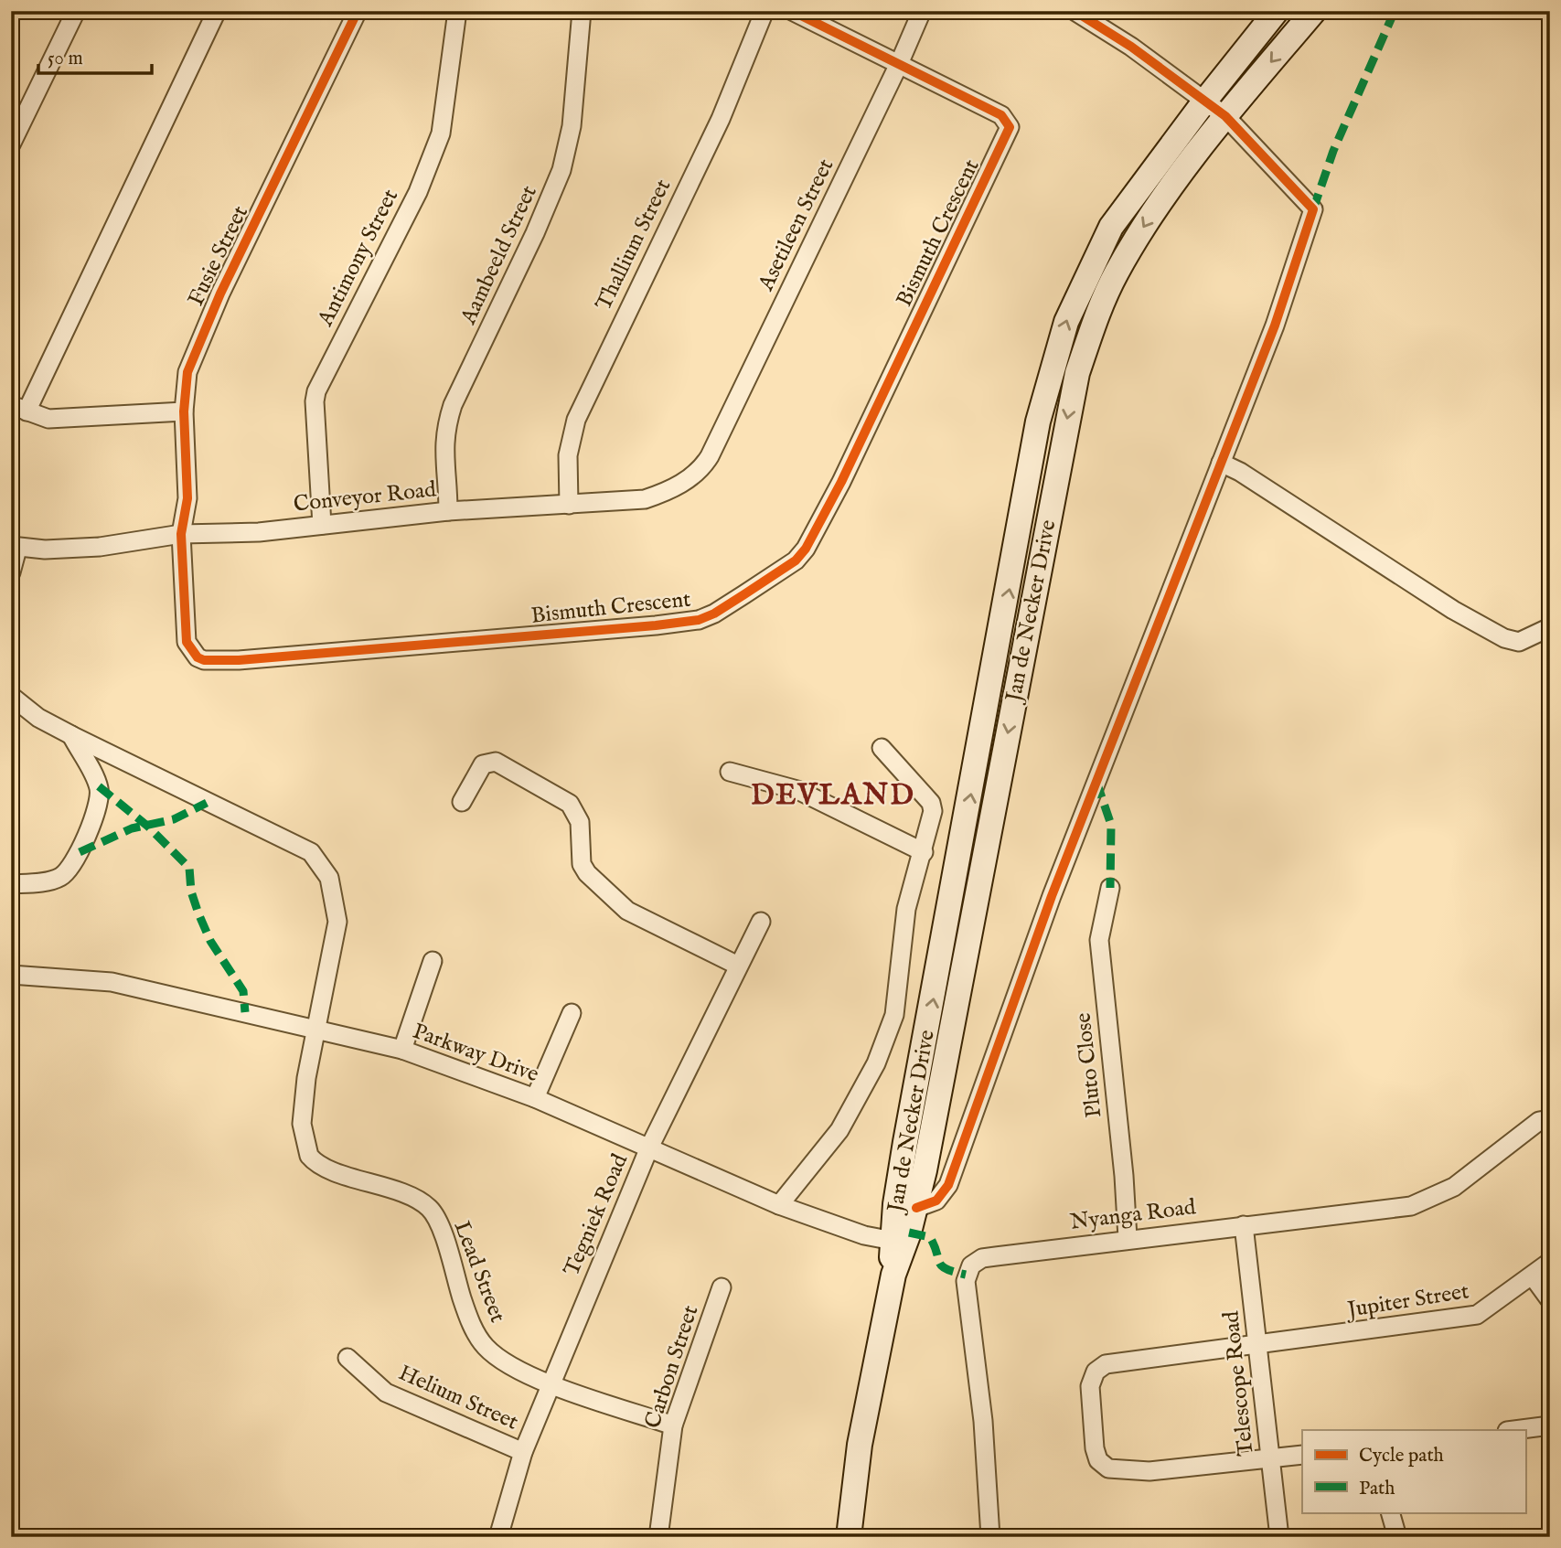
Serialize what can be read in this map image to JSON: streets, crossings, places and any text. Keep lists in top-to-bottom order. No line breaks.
{"streets":{"main road":["Jan de Necker Drive"],"street":["Asetileen Street","Bismuth Crescent","Thallium Street","Aambeeld Street","Fusie Street","Antimony Street","Conveyor Road","Parkway Drive","Pluto Close","Tegniek Road","Nyanga Road","Lead Street","Jupiter Street","Carbon Street","Telescope Road","Helium Street"]},"crossings":[["Asetileen Street","Bismuth Crescent"],["Asetileen Street","Conveyor Road"],["Bismuth Crescent","Fusie Street"],["Bismuth Crescent","Conveyor Road"],["Thallium Street","Conveyor Road"],["Aambeeld Street","Conveyor Road"],["Fusie Street","Conveyor Road"],["Antimony Street","Conveyor Road"],["Jan de Necker Drive","Parkway Drive"],["Parkway Drive","Tegniek Road"],["Parkway Drive","Lead Street"],["Pluto Close","Nyanga Road"],["Tegniek Road","Lead Street"],["Tegniek Road","Helium Street"],["Nyanga Road","Telescope Road"],["Jupiter Street","Telescope Road"]],"districts":["DEVLAND"],"legend":["Cycle path","Path"],"scale_bar":"50 m"}
